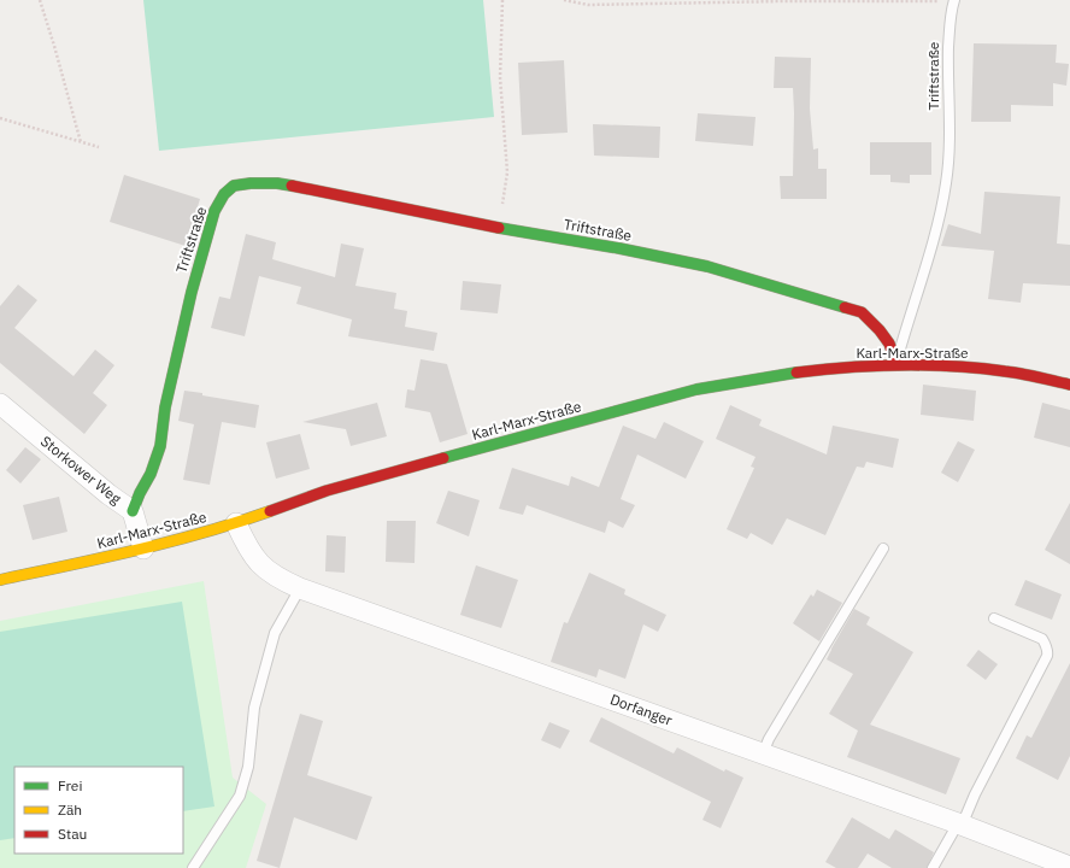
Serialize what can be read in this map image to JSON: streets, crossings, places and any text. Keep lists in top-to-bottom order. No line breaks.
{"streets":{"street":["Triftstraße","Karl-Marx-Straße","Storkower Weg","Dorfanger"]},"crossings":[["Triftstraße","Karl-Marx-Straße"],["Triftstraße","Storkower Weg"],["Karl-Marx-Straße","Storkower Weg"],["Karl-Marx-Straße","Dorfanger"]],"legend":["Frei","Zäh","Stau"]}
